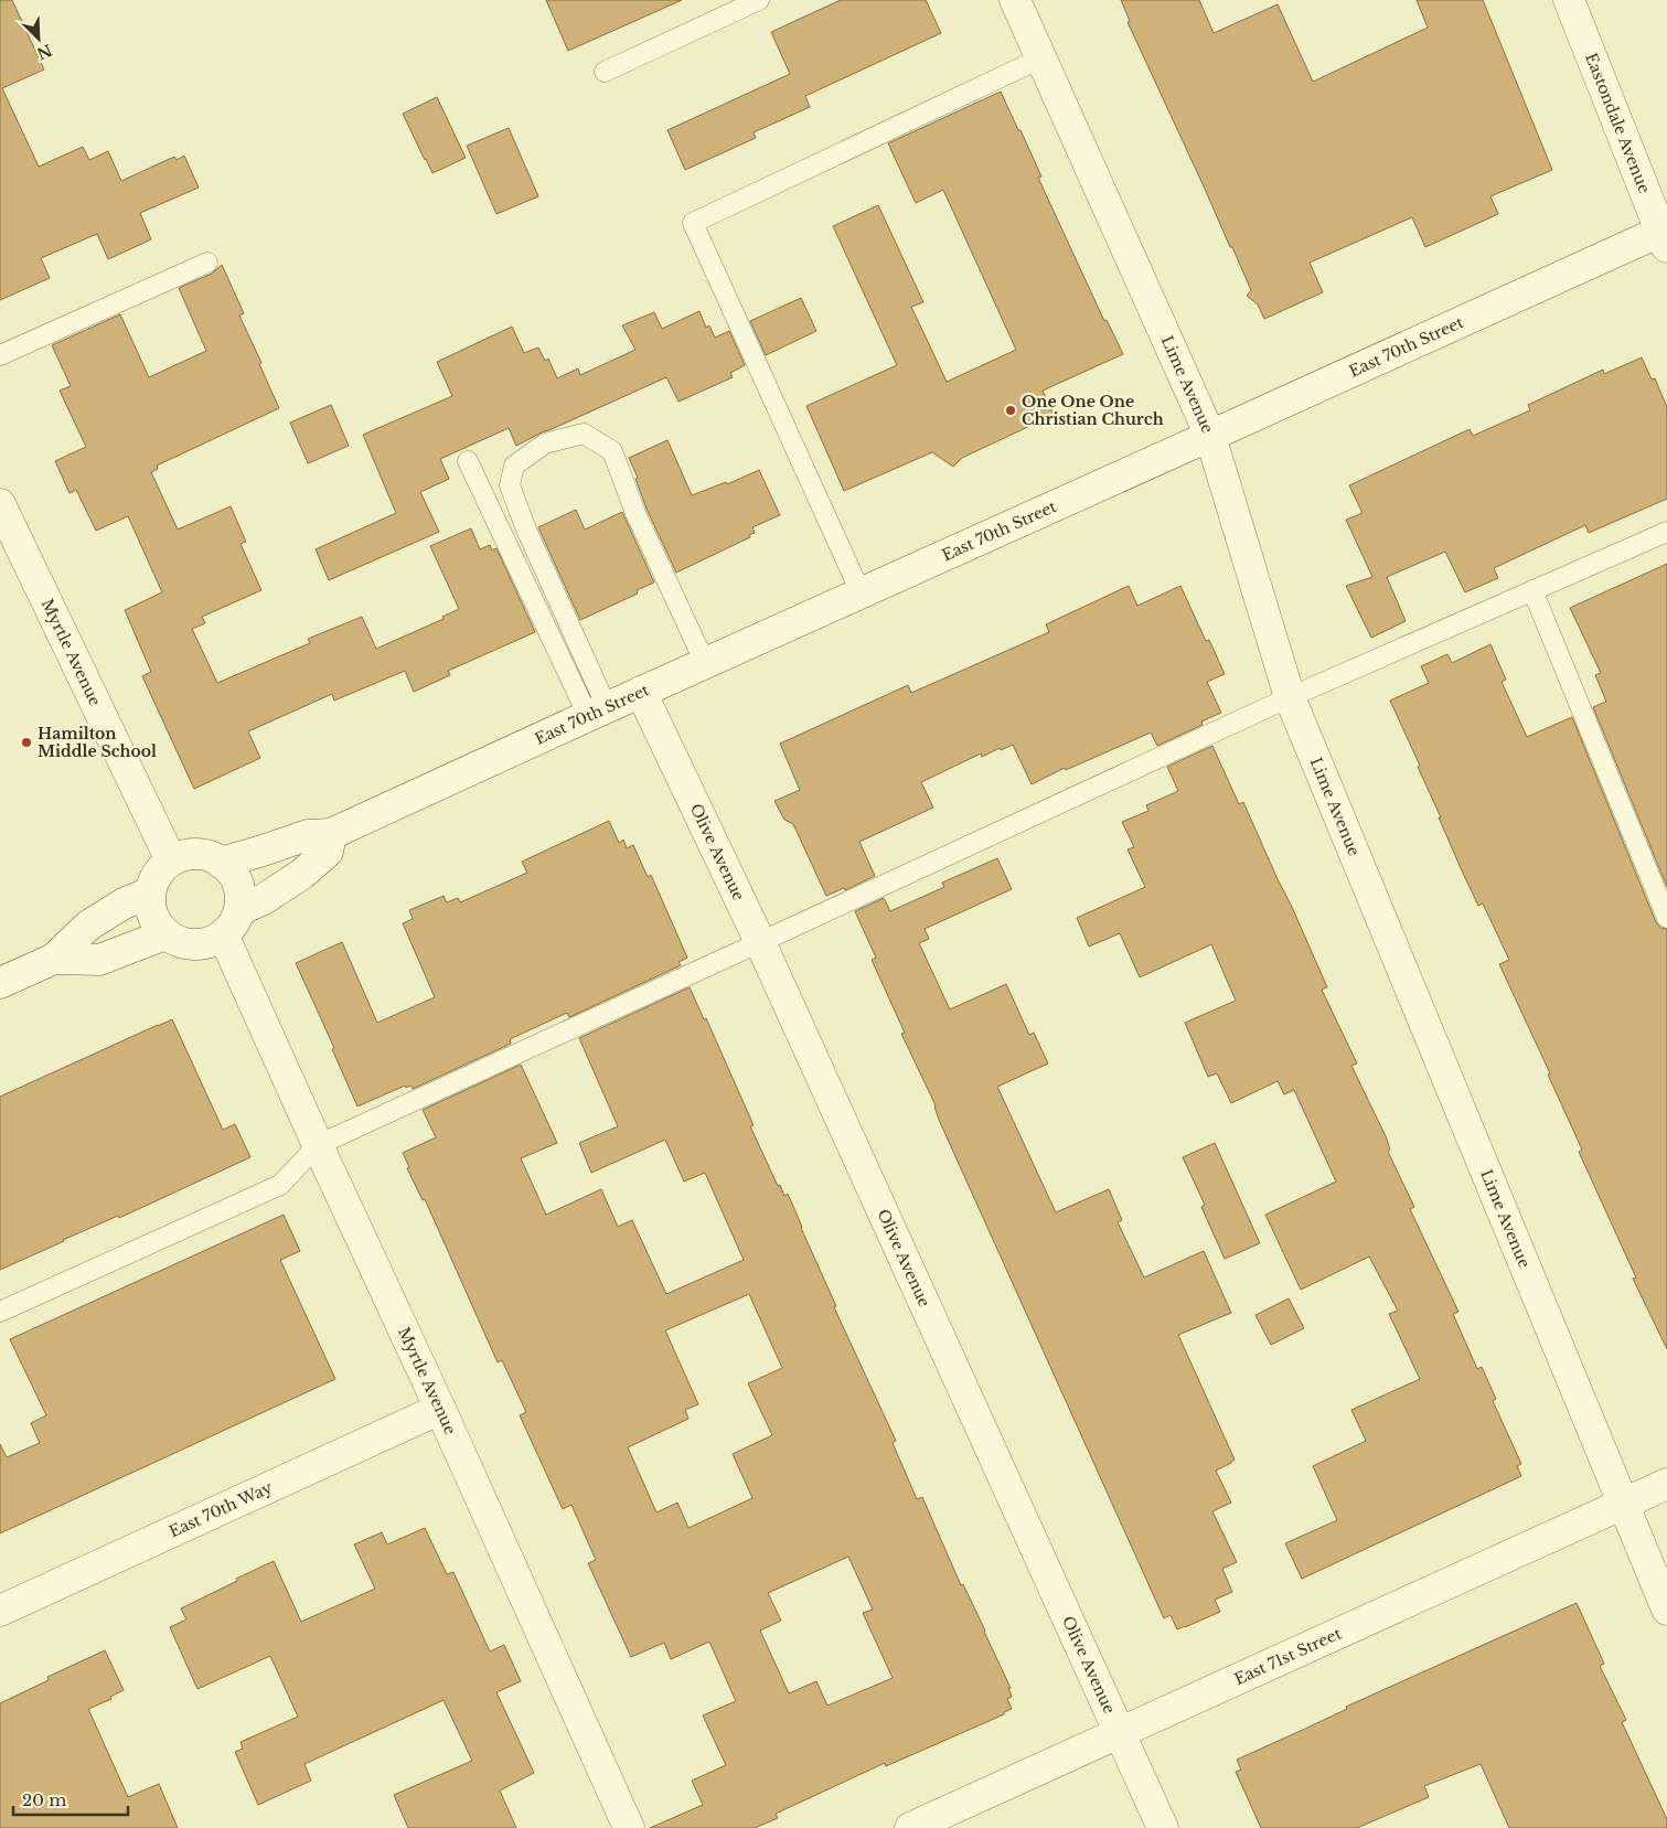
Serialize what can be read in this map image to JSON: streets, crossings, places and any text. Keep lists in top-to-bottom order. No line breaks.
{"streets":{"street":["Eastondale Avenue","East 70th Street","Lime Avenue","Myrtle Avenue","Olive Avenue","East 70th Way","East 71st Street"]},"crossings":[["Eastondale Avenue","East 70th Street"],["East 70th Street","Lime Avenue"],["East 70th Street","Myrtle Avenue"],["East 70th Street","Olive Avenue"],["Lime Avenue","East 71st Street"],["Myrtle Avenue","East 70th Way"],["Olive Avenue","East 71st Street"]],"places":["One One One Christian Church","Hamilton Middle School"],"scale_bar":"20 m","north":"bottom right"}
